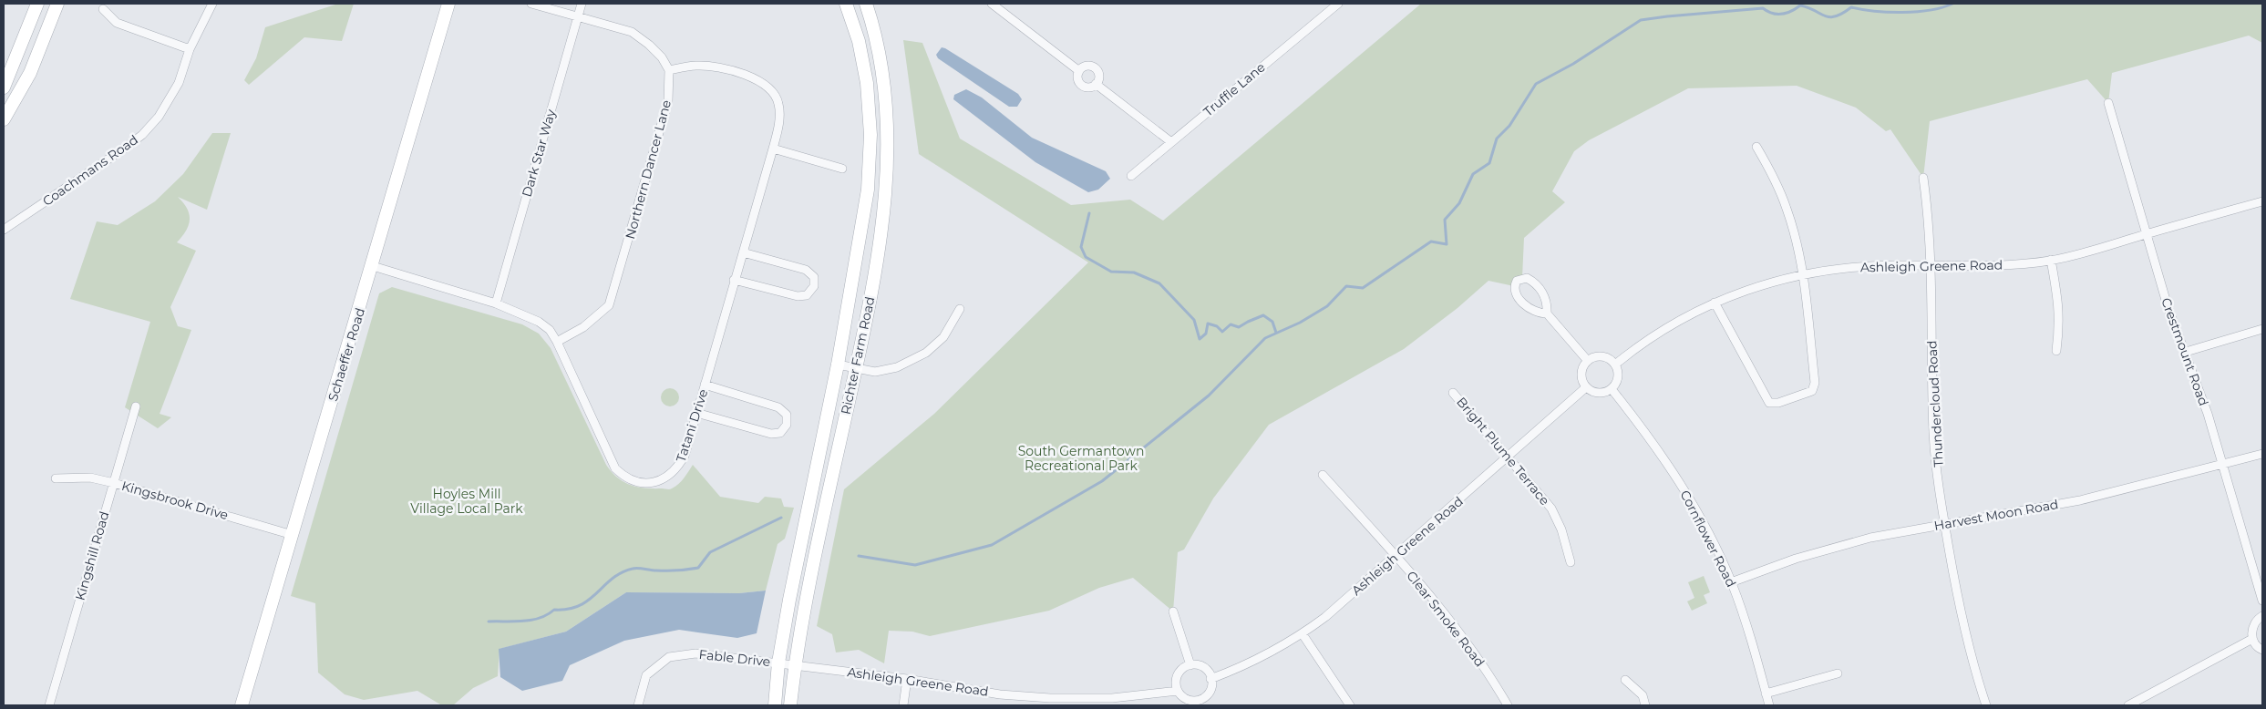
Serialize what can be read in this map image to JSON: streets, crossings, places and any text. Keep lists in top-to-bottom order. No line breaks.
{"streets":{"main road":["Schaeffer Road","Richter Farm Road"],"street":["Truffle Lane","Dark Star Way","Northern Dancer Lane","Coachmans Road","Ashleigh Greene Road","Crestmount Road","Thundercloud Road","Tatani Drive","Bright Plume Terrace","Kingsbrook Drive","Harvest Moon Road","Cornflower Road","Kingshill Road","Clear Smoke Road","Fable Drive"]},"crossings":[["Dark Star Way","Tatani Drive"],["Northern Dancer Lane","Tatani Drive"],["Ashleigh Greene Road","Crestmount Road"],["Ashleigh Greene Road","Richter Farm Road"],["Ashleigh Greene Road","Thundercloud Road"],["Ashleigh Greene Road","Bright Plume Terrace"],["Ashleigh Greene Road","Cornflower Road"],["Ashleigh Greene Road","Clear Smoke Road"],["Ashleigh Greene Road","Fable Drive"],["Crestmount Road","Harvest Moon Road"],["Schaeffer Road","Tatani Drive"],["Schaeffer Road","Kingsbrook Drive"],["Richter Farm Road","Fable Drive"],["Thundercloud Road","Harvest Moon Road"],["Kingsbrook Drive","Kingshill Road"],["Harvest Moon Road","Cornflower Road"]],"parks":["South Germantown Recreational Park","Hoyles Mill Village Local Park"]}
